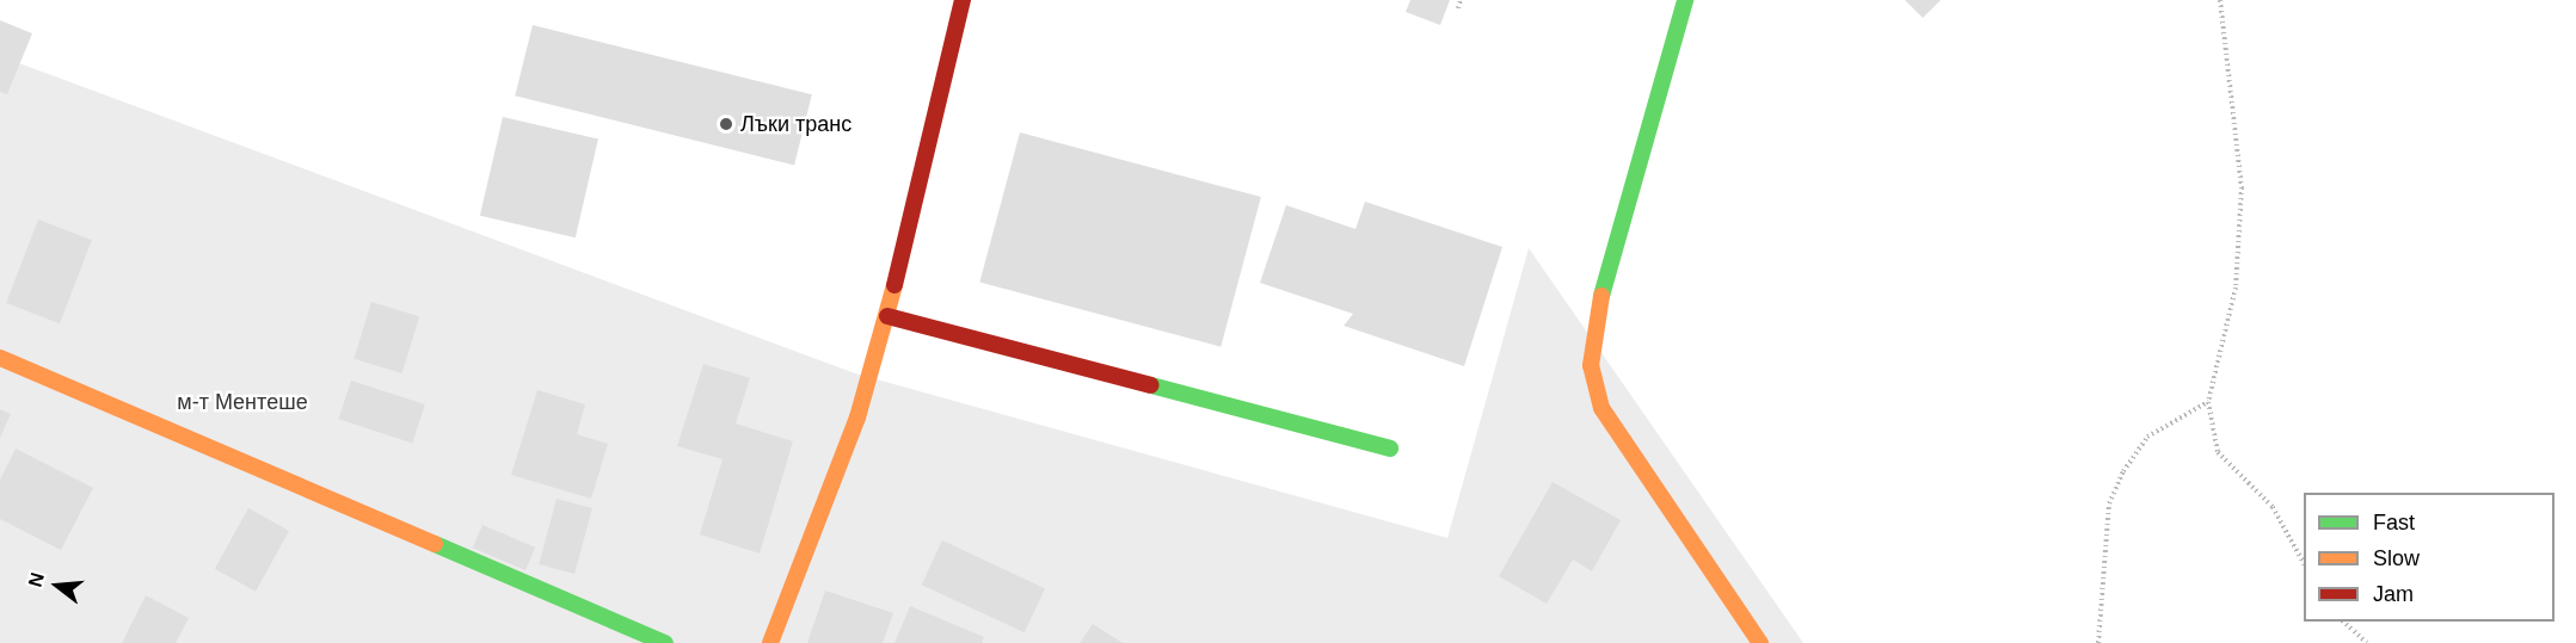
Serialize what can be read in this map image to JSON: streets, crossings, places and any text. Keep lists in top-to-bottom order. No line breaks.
{"parks":["м-т Ментeше"],"places":["Лъки транс"],"legend":["Fast","Slow","Jam"],"north":"left"}
